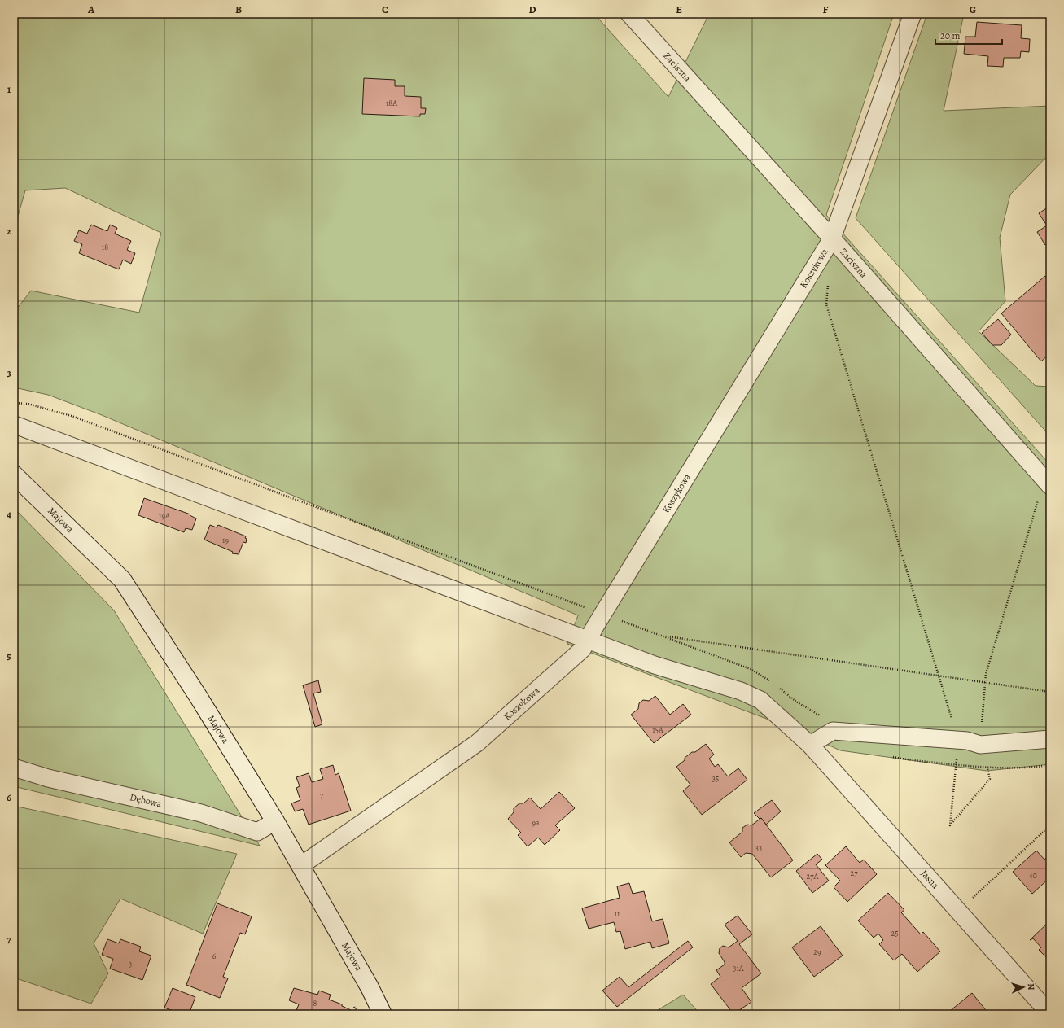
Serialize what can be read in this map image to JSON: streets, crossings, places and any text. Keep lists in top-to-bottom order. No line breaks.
{"streets":{"street":["Zaciszna","Koszykowa","Majowa","Dębowa","Jasna"]},"crossings":[["Zaciszna","Koszykowa"],["Koszykowa","Majowa"],["Koszykowa","Jasna"],["Majowa","Dębowa"]],"house_numbers":["18A","18","19A","19","15A","35","7","9a","33","27","40","27A","11","25","29","6","3","31A","8"],"scale_bar":"20 m","north":"right","grid":{"columns":["A","B","C","D","E","F","G"],"rows":["1","2","3","4","5","6","7"]}}
